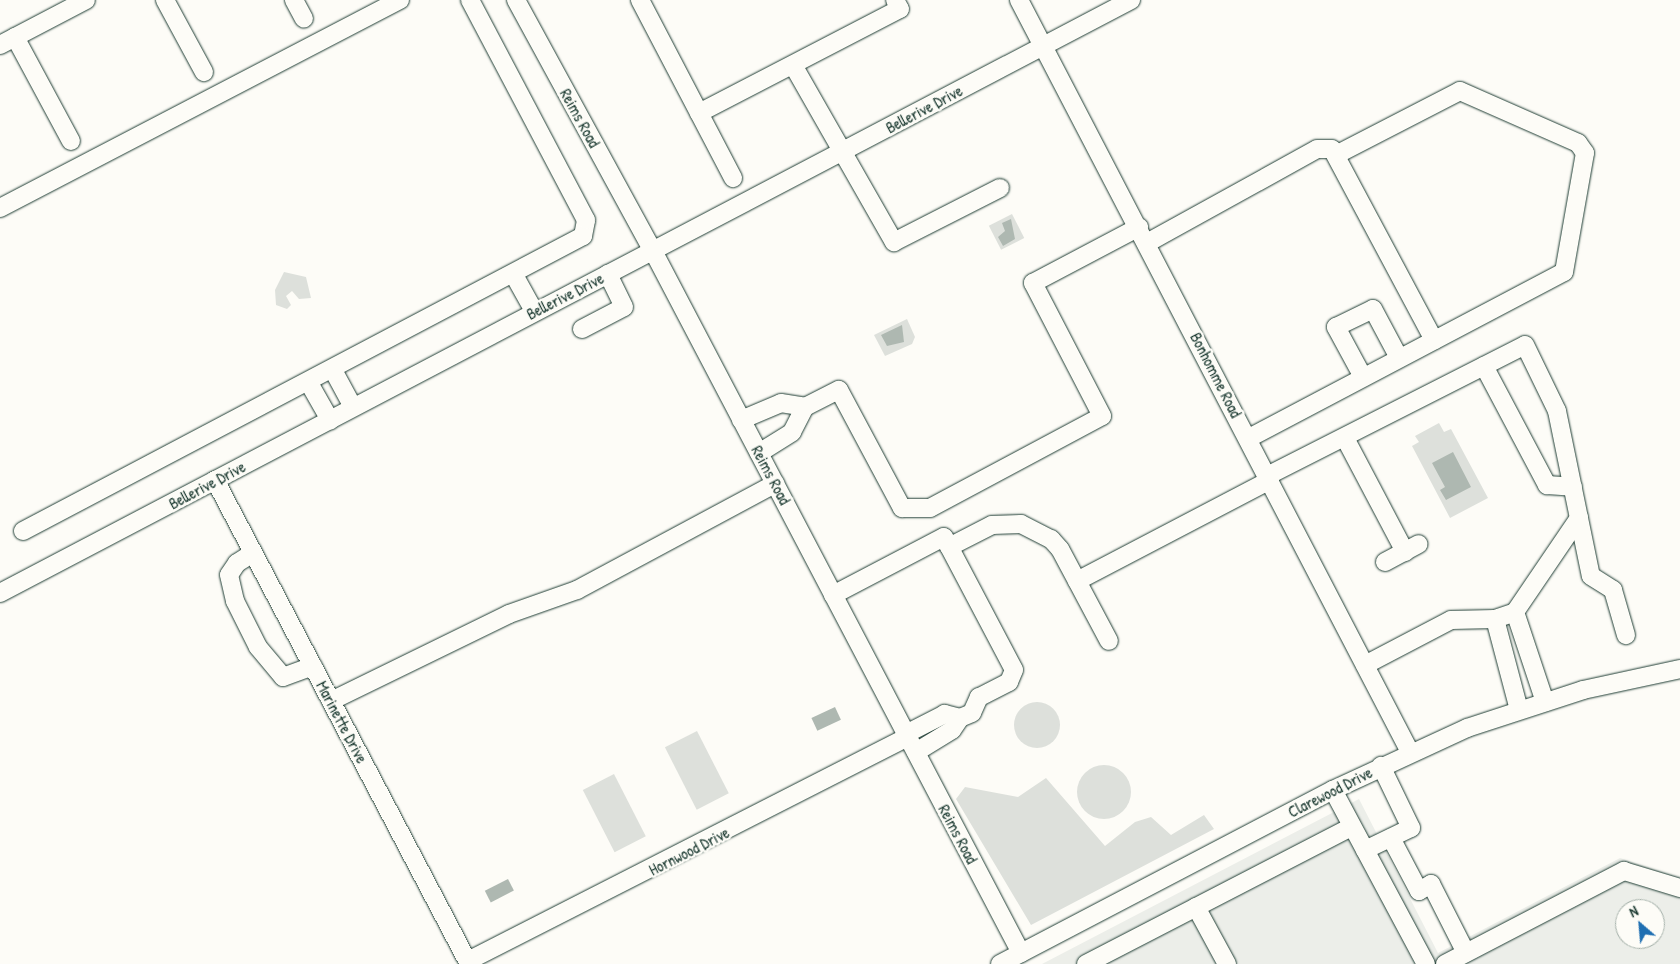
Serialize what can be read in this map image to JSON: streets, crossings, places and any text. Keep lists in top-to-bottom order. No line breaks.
{"streets":{"street":["Bellerive Drive","Reims Road","Bonhomme Road","Marinette Drive","Clarewood Drive","Hornwood Drive"]},"crossings":[["Bellerive Drive","Reims Road"],["Bellerive Drive","Bonhomme Road"],["Bellerive Drive","Marinette Drive"],["Reims Road","Clarewood Drive"],["Reims Road","Hornwood Drive"],["Bonhomme Road","Clarewood Drive"],["Marinette Drive","Hornwood Drive"]],"north":"top left"}
